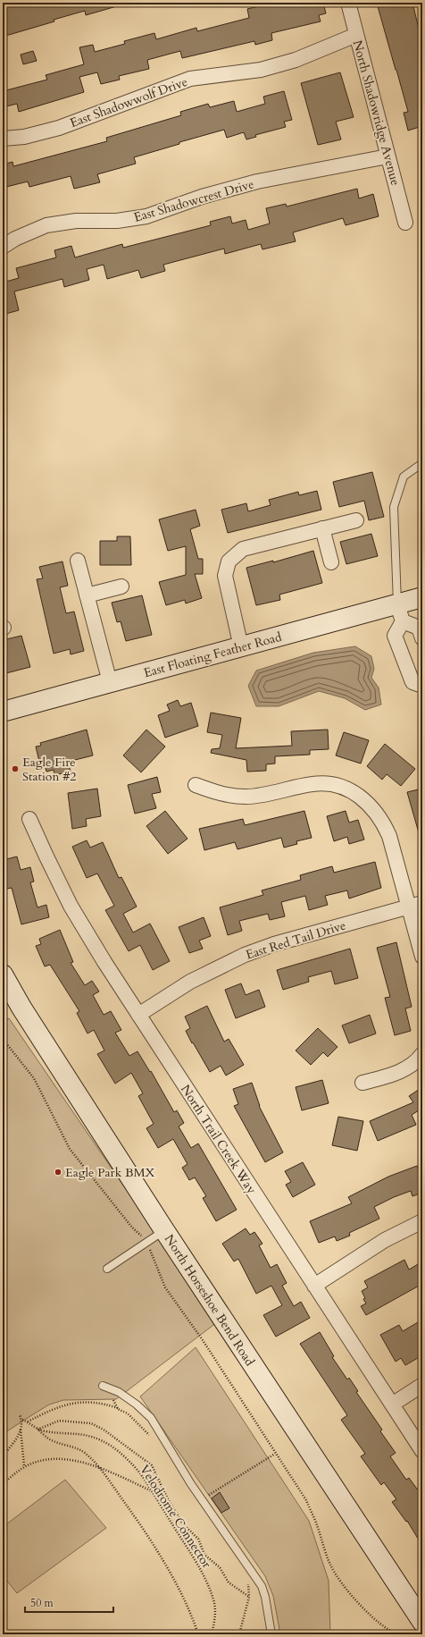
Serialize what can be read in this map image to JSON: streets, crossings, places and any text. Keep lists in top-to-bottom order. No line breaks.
{"streets":{"street":["East Shadowwolf Drive","North Shadowridge Avenue","East Shadowcrest Drive","East Floating Feather Road","East Red Tail Drive","North Trail Creek Way","North Horseshoe Bend Road"],"path":["Velodrome Connector"]},"crossings":[["East Shadowwolf Drive","North Shadowridge Avenue"],["North Shadowridge Avenue","East Shadowcrest Drive"],["East Red Tail Drive","North Trail Creek Way"]],"places":["Eagle Fire Station #2","Eagle Park BMX"],"scale_bar":"50 m"}
